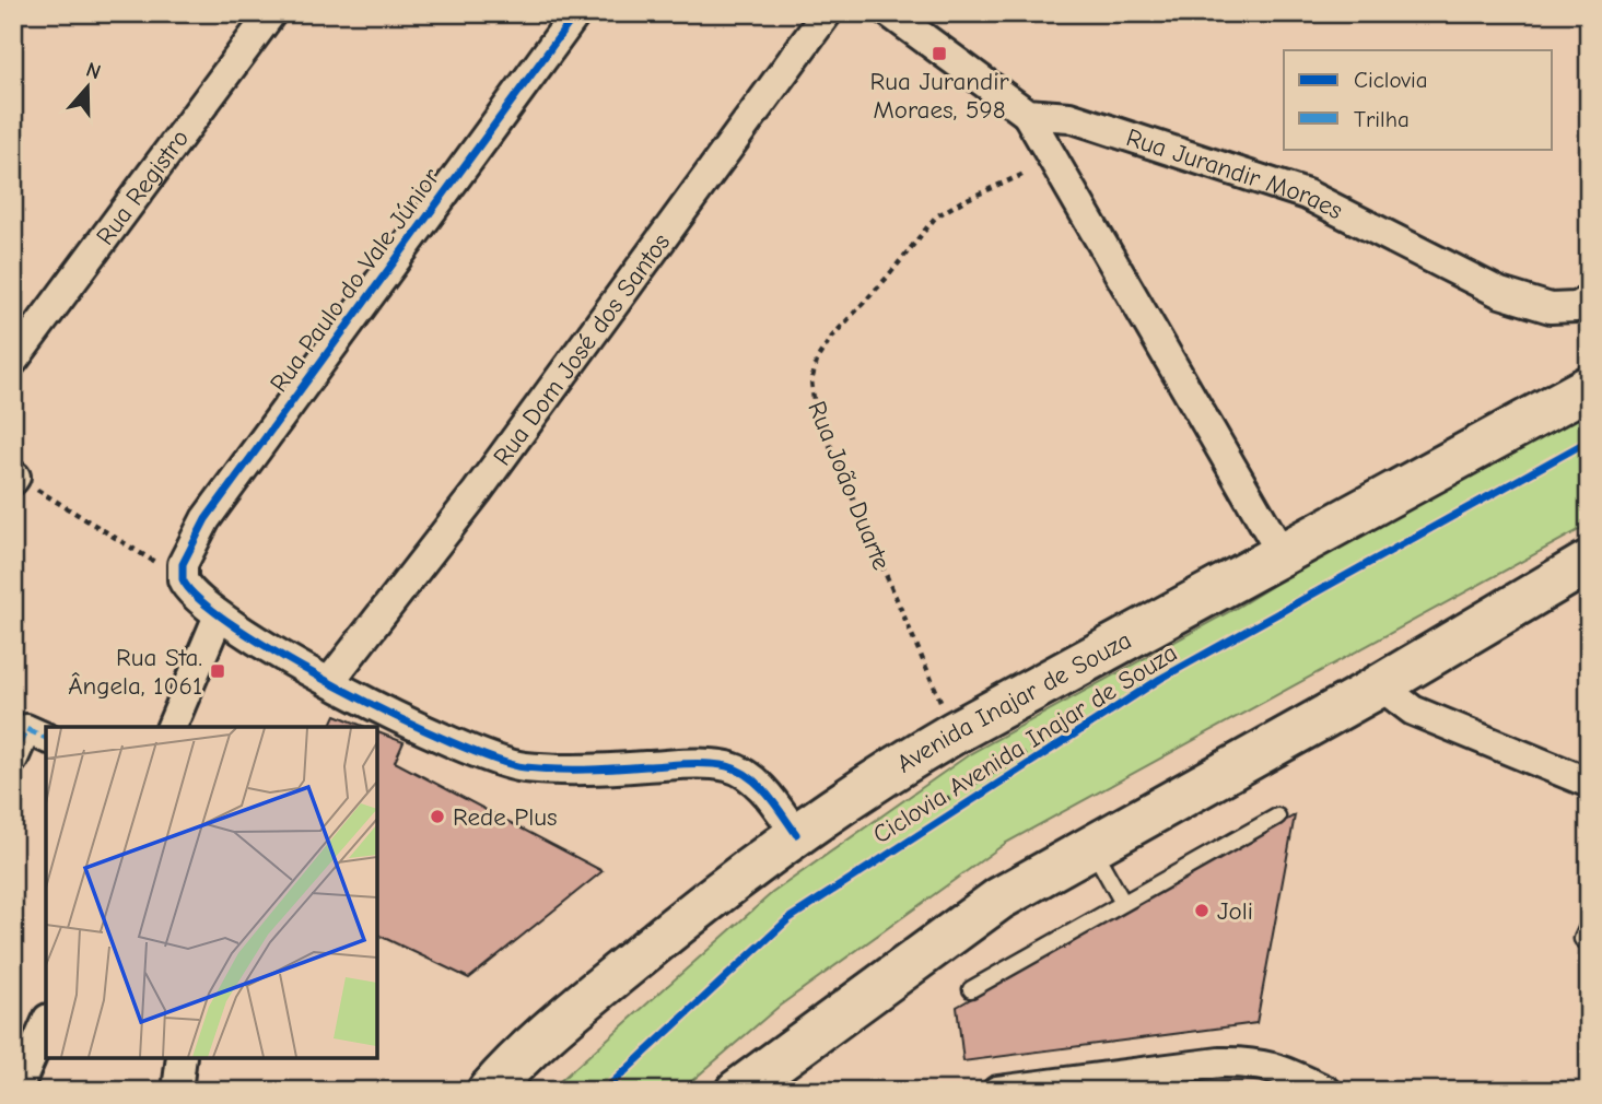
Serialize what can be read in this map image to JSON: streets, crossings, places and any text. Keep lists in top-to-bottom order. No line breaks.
{"streets":{"main road":["Avenida Inajar de Souza"],"street":["Rua Jurandir Moraes","Rua Registro","Rua Paulo do Vale Júnior","Rua Dom José dos Santos"],"path":["Rua João Duarte"],"cycle path":["Ciclovia Avenida Inajar de Souza"]},"crossings":[["Rua João Duarte","Avenida Inajar de Souza"]],"places":{"transit":["Rua Jurandir Moraes, 598","Rua Sta. Ângela, 1061"],"other":["Rede Plus","Joli"]},"legend":["Ciclovia","Trilha"],"north":"top"}
